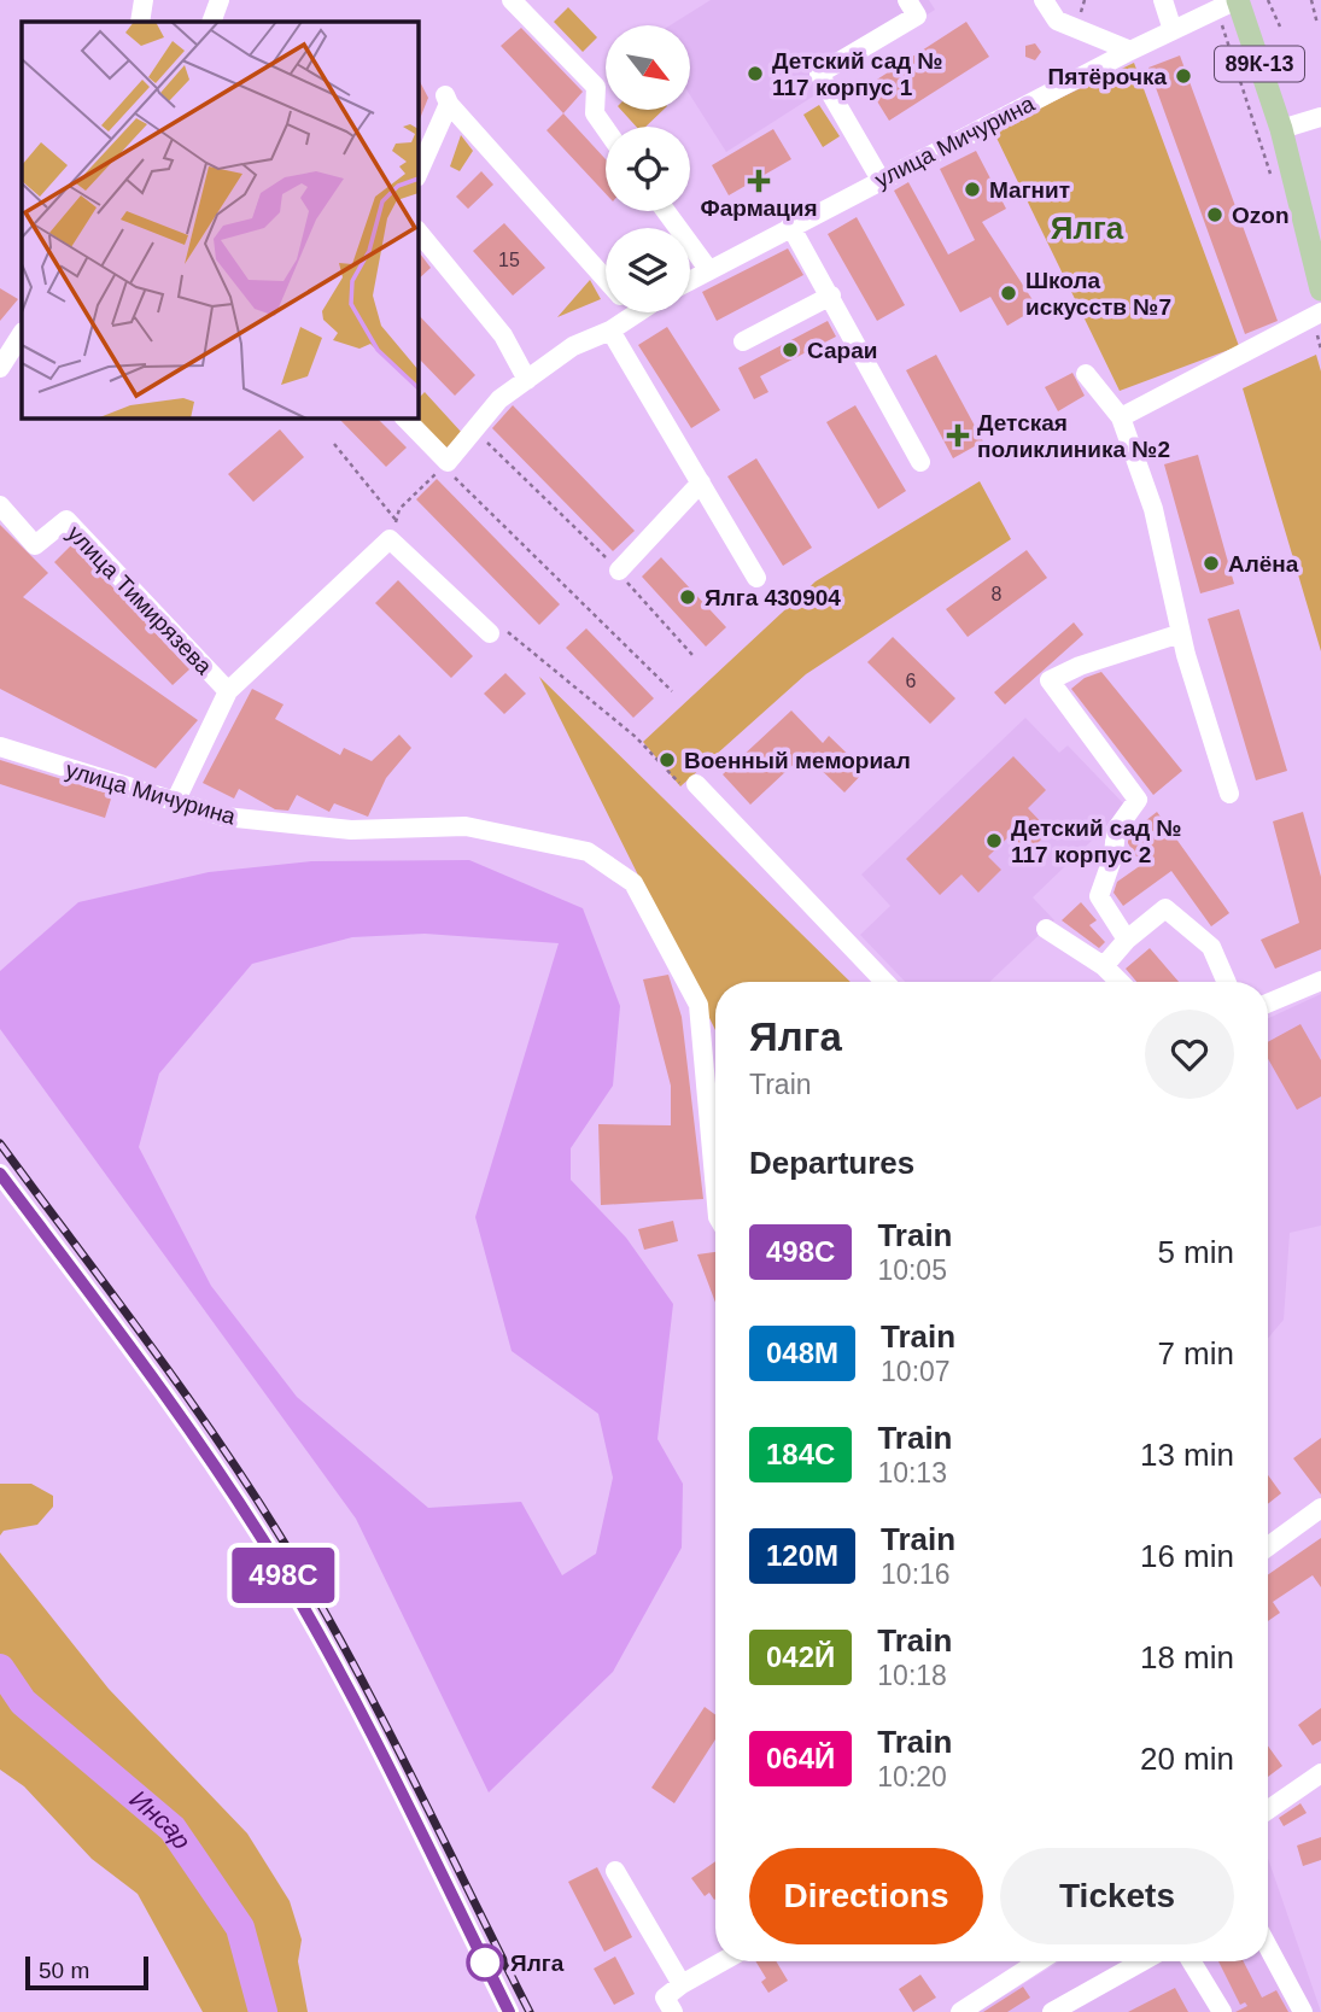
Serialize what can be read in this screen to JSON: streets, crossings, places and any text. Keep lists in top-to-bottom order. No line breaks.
{"streets":{"main road":["89К-13"],"street":["улица Мичурина","улица Тимирязева"]},"crossings":[["89К-13","улица Мичурина"],["улица Мичурина","улица Тимирязева"]],"districts":["Ялга"],"water":["Инсар"],"places":{"other":["Детский сад № 117 корпус 1","Пятёрочка","Магнит","Ozon","Школа искусств №7","Сараи","Алёна","Ялга 430904","Военный мемориал","Детский сад № 117 корпус 2","Ялга"],"health":["Фармация","Детская поликлиника №2"]},"house_numbers":["15","8","6"],"scale_bar":"50 m","north":"bottom right","page":{"on_map":"498С","heading":[["Ялга","Train"],"Departures"],"list":[{"mark":"498С","name":"Train","note":"10:05","value":"5 min"},{"mark":"048М","name":"Train","note":"10:07","value":"7 min"},{"mark":"184С","name":"Train","note":"10:13","value":"13 min"},{"mark":"120М","name":"Train","note":"10:16","value":"16 min"},{"mark":"042Й","name":"Train","note":"10:18","value":"18 min"},{"mark":"064Й","name":"Train","note":"10:20","value":"20 min"}],"buttons":["Directions","Tickets"],"scale":"50 m"}}
